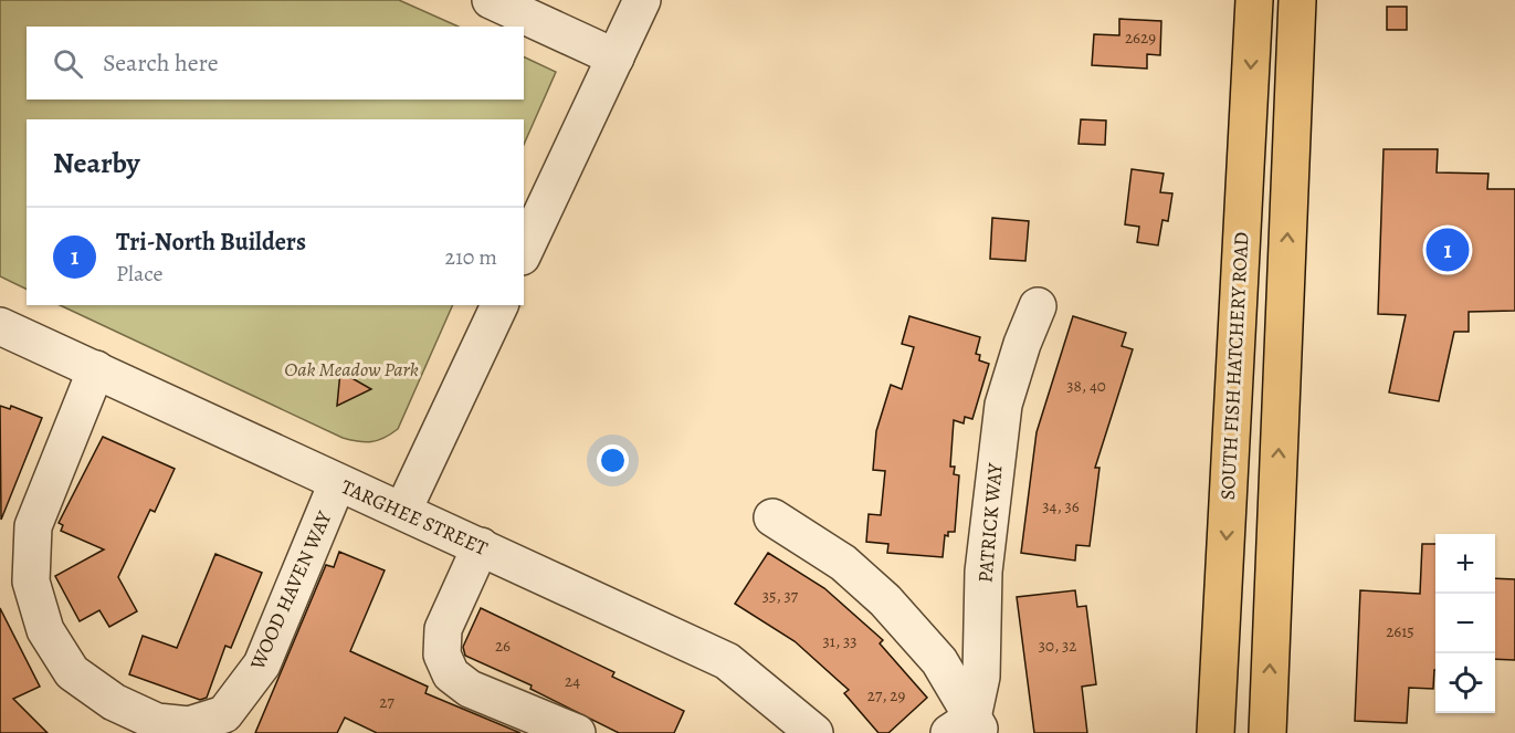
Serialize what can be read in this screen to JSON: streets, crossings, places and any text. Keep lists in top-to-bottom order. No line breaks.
{"streets":{"main road":["SOUTH FISH HATCHERY ROAD"],"street":["TARGHEE STREET","PATRICK WAY","WOOD HAVEN WAY"]},"crossings":[["TARGHEE STREET","WOOD HAVEN WAY"]],"parks":["Oak Meadow Park"],"house_numbers":["2629","38, 40","34, 36","35, 37","2615","31, 33","26","30, 32","24","27, 29","27"],"page":{"search":"Search here","heading":"Nearby","list":[{"mark":"1","name":"Tri-North Builders","note":"Place","value":"210 m"}],"pins":"1","map_buttons":["+","−"]}}
